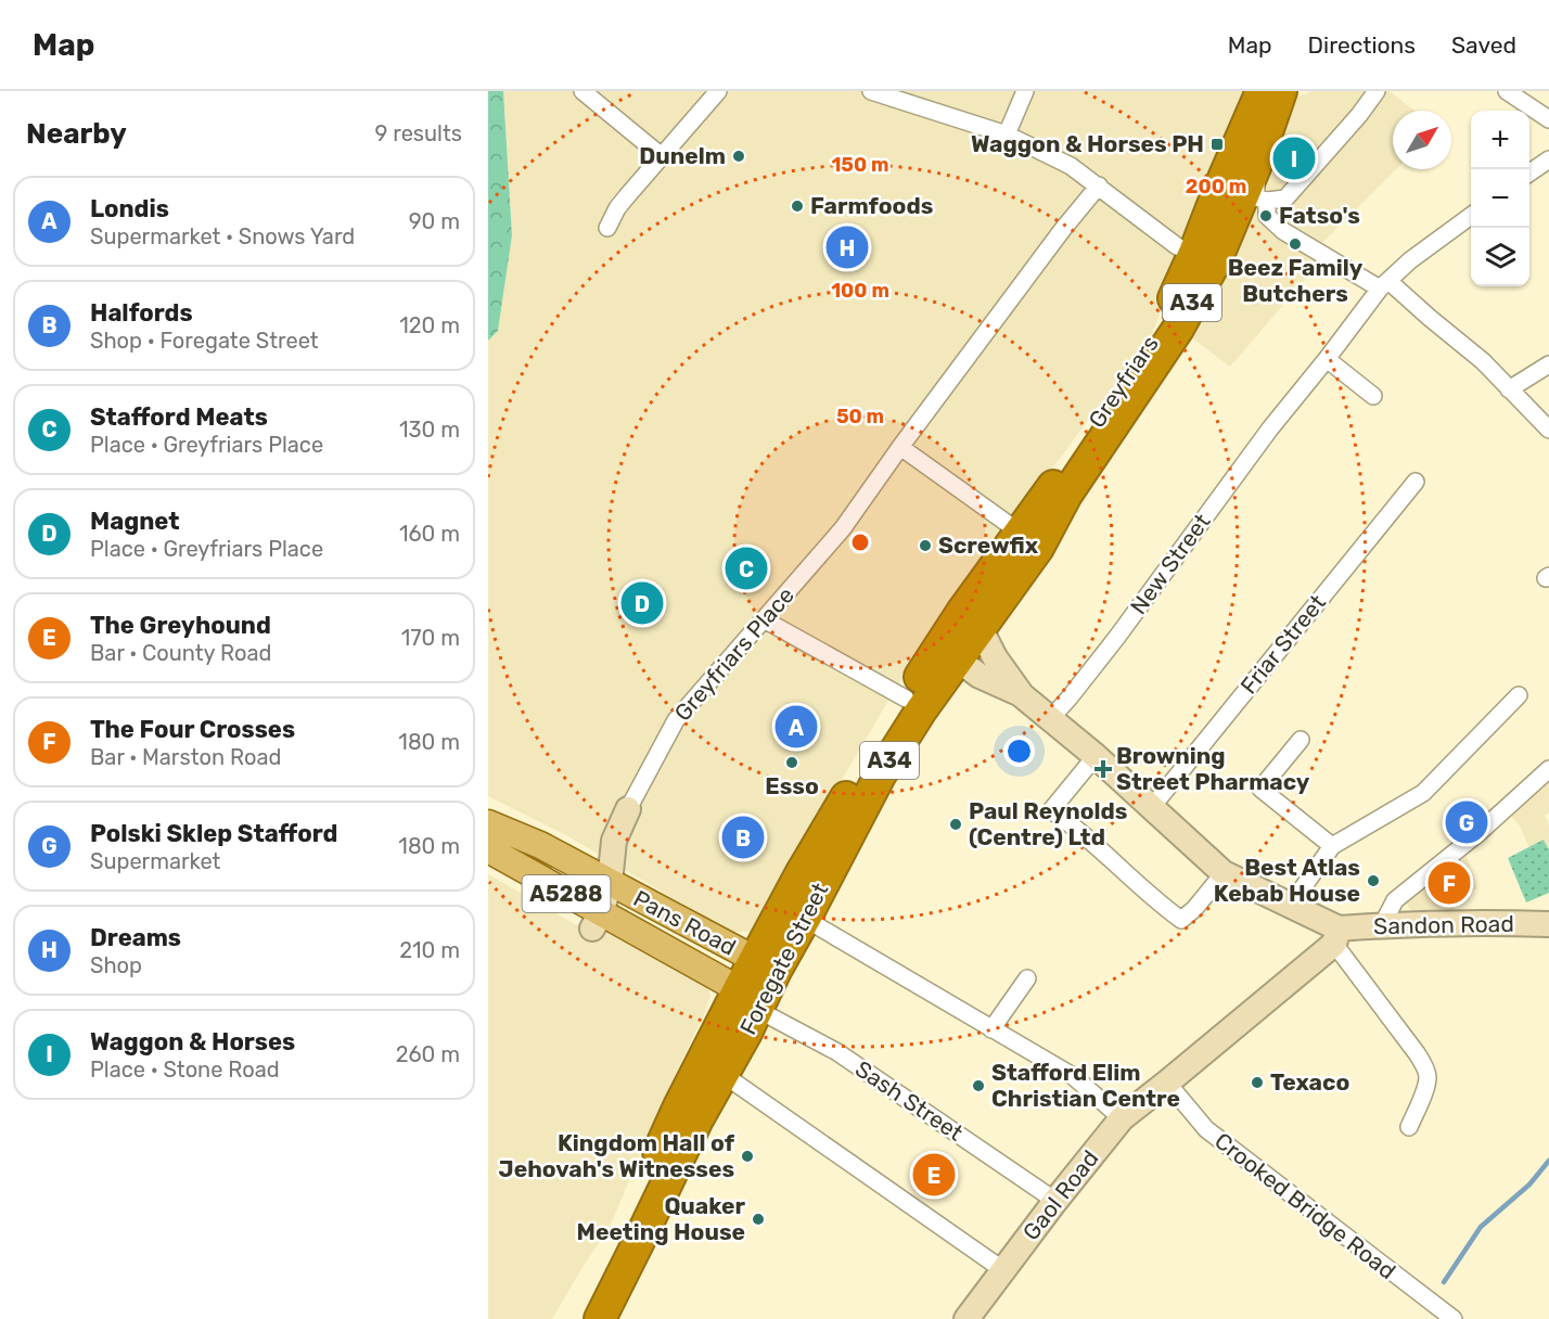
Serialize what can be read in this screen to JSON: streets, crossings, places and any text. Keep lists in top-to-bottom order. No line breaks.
{"streets":{"highway":["A34","Greyfriars","Foregate Street"],"main road":["Greyfriars Place","A5288","Pans Road","Sandon Road","Gaol Road"],"street":["New Street","Friar Street","Sash Street","Crooked Bridge Road"]},"crossings":[["Greyfriars","Foregate Street"],["Greyfriars Place","Pans Road"],["Pans Road","Foregate Street"],["Pans Road","Sash Street"],["Sandon Road","Gaol Road"],["Foregate Street","Sash Street"],["Sash Street","Gaol Road"],["Gaol Road","Crooked Bridge Road"]],"places":{"transit":["Waggon & Horses PH"],"other":["Dunelm","Farmfoods","Fatso's","Beez Family Butchers","Screwfix","Esso","Paul Reynolds (Centre) Ltd","Best Atlas Kebab House","Texaco","Stafford Elim Christian Centre","Kingdom Hall of Jehovah's Witnesses","Quaker Meeting House"],"health":["Browning Street Pharmacy"]},"north":"top right","page":{"header":"Map","nav":["Map","Directions","Saved"],"heading":["Nearby","9 results"],"map_buttons":["+","−"],"pins":["I","H","C","D","A","G","B","F","E"],"list":[{"mark":"A","name":"Londis","note":"Supermarket · Snows Yard","value":"90 m"},{"mark":"B","name":"Halfords","note":"Shop · Foregate Street","value":"120 m"},{"mark":"C","name":"Stafford Meats","note":"Place · Greyfriars Place","value":"130 m"},{"mark":"D","name":"Magnet","note":"Place · Greyfriars Place","value":"160 m"},{"mark":"E","name":"The Greyhound","note":"Bar · County Road","value":"170 m"},{"mark":"F","name":"The Four Crosses","note":"Bar · Marston Road","value":"180 m"},{"mark":"G","name":"Polski Sklep Stafford","note":"Supermarket","value":"180 m"},{"mark":"H","name":"Dreams","note":"Shop","value":"210 m"},{"mark":"I","name":"Waggon & Horses","note":"Place · Stone Road","value":"260 m"}]},"rings":["150 m","200 m","100 m","50 m"]}
